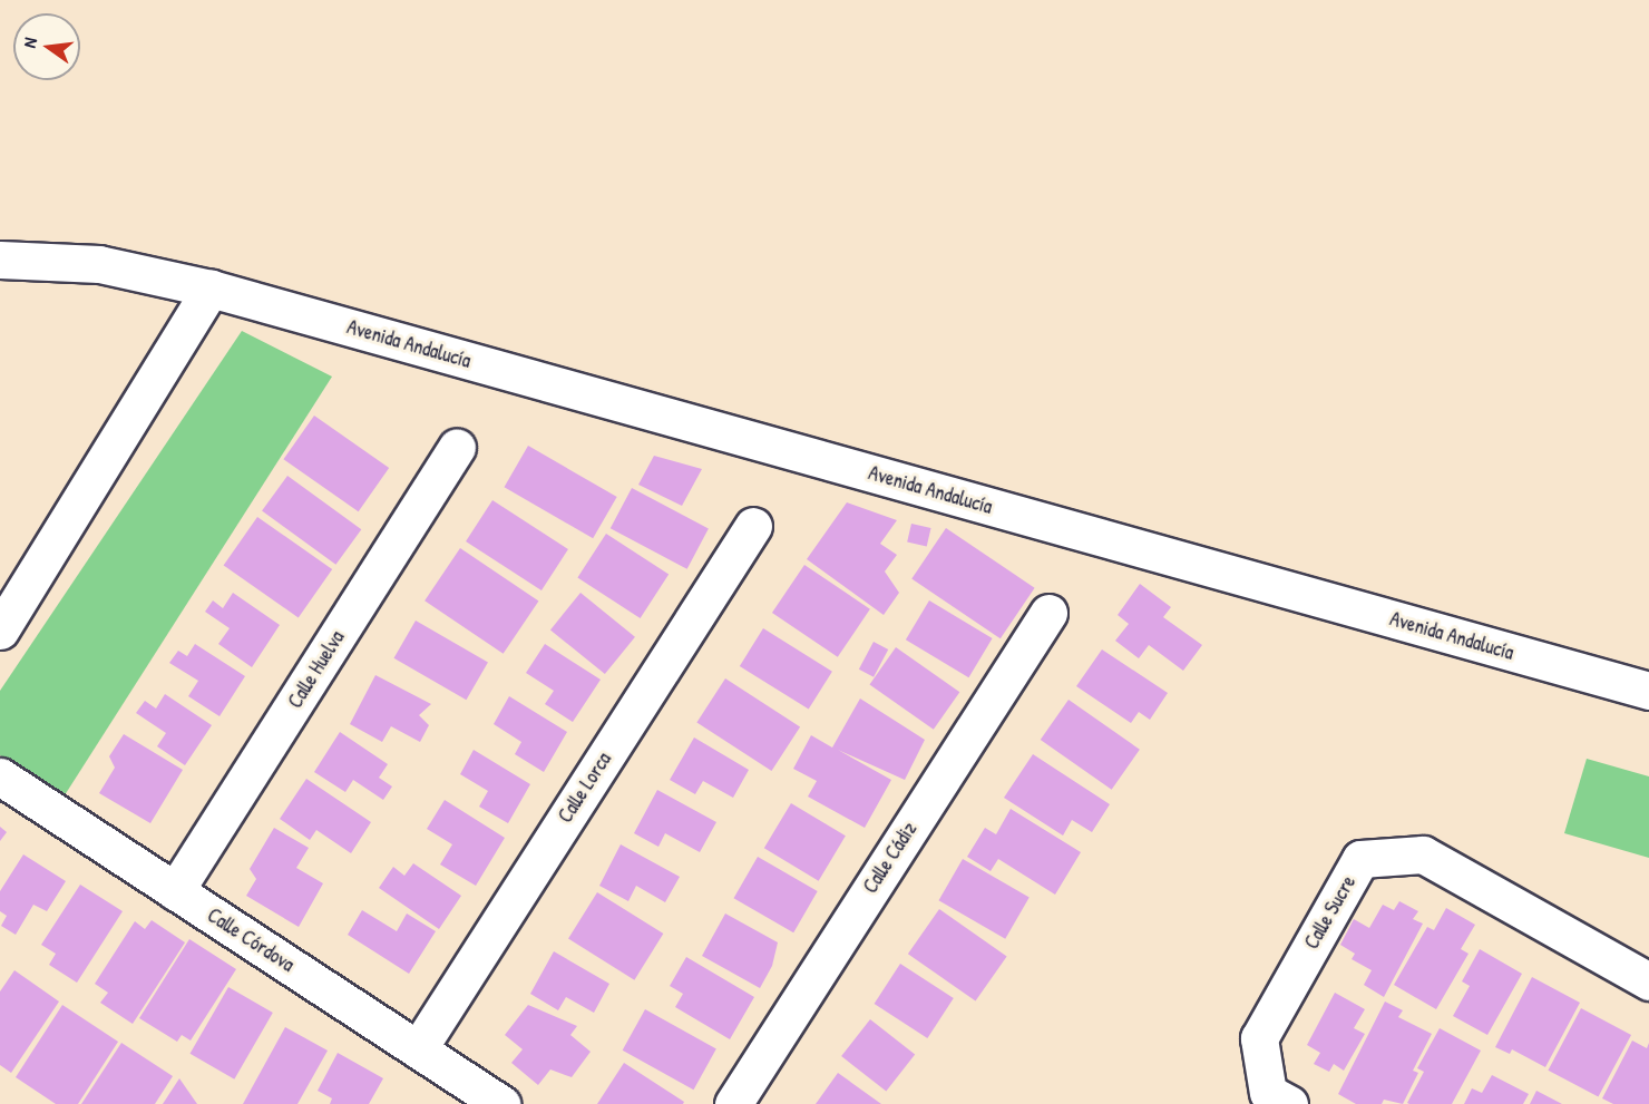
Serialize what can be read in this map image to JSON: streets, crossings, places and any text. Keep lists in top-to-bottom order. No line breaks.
{"streets":{"street":["Avenida Andalucía","Calle Huelva","Calle Lorca","Calle Cádiz","Calle Sucre","Calle Córdova"]},"crossings":[["Calle Huelva","Calle Córdova"],["Calle Lorca","Calle Córdova"]],"north":"left"}
